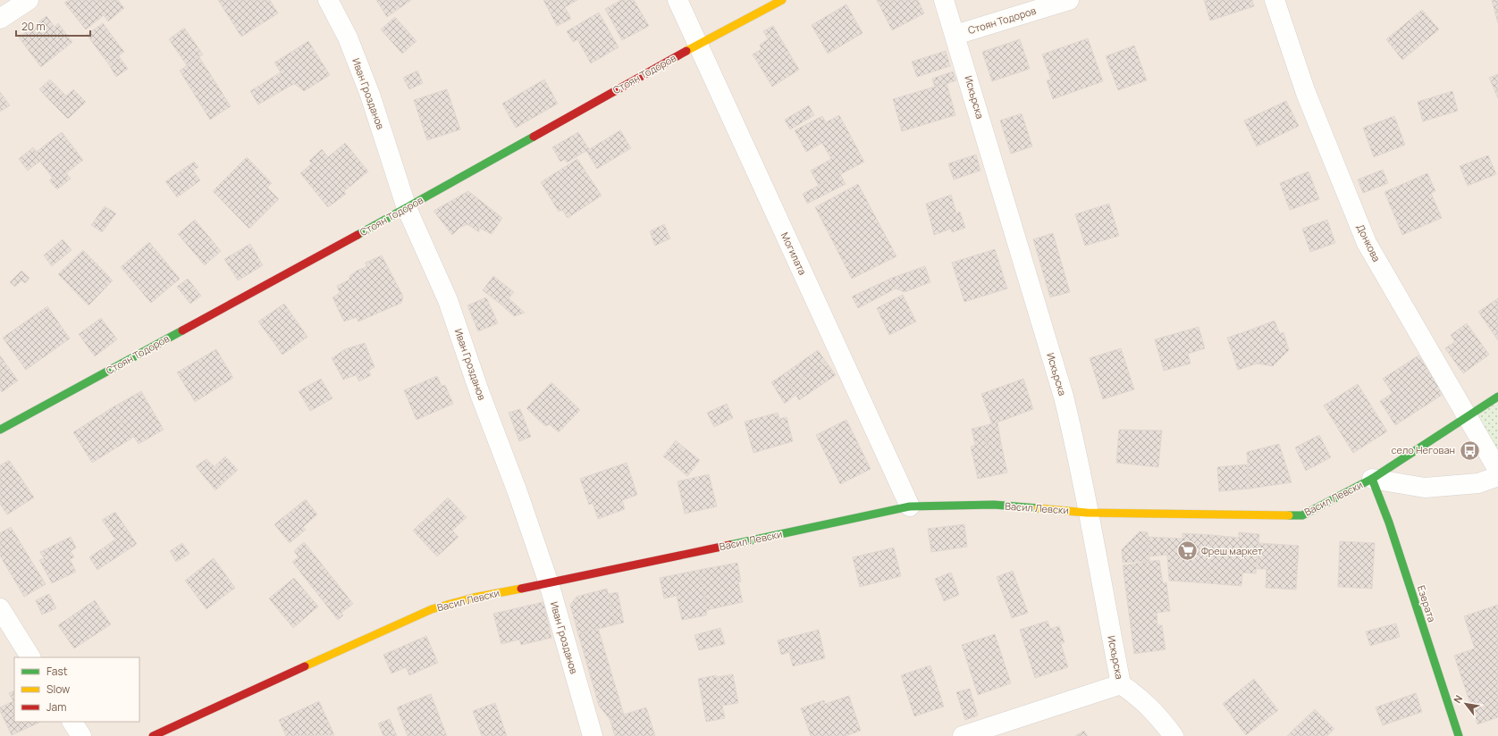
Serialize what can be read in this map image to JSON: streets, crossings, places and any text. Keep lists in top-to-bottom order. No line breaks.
{"streets":{"street":["Стоян Тодоров","Иван Грозданов","Искърска","Донкова","Могилата","Васил Левски","Езерата"]},"crossings":[["Стоян Тодоров","Иван Грозданов"],["Стоян Тодоров","Искърска"],["Стоян Тодоров","Могилата"],["Иван Грозданов","Васил Левски"],["Искърска","Васил Левски"],["Донкова","Васил Левски"],["Могилата","Васил Левски"],["Васил Левски","Езерата"]],"places":{"bus stop":["село Негован"],"supermarket":["Фреш маркет"]},"legend":["Fast","Slow","Jam"],"scale_bar":"20 m","north":"top left"}
